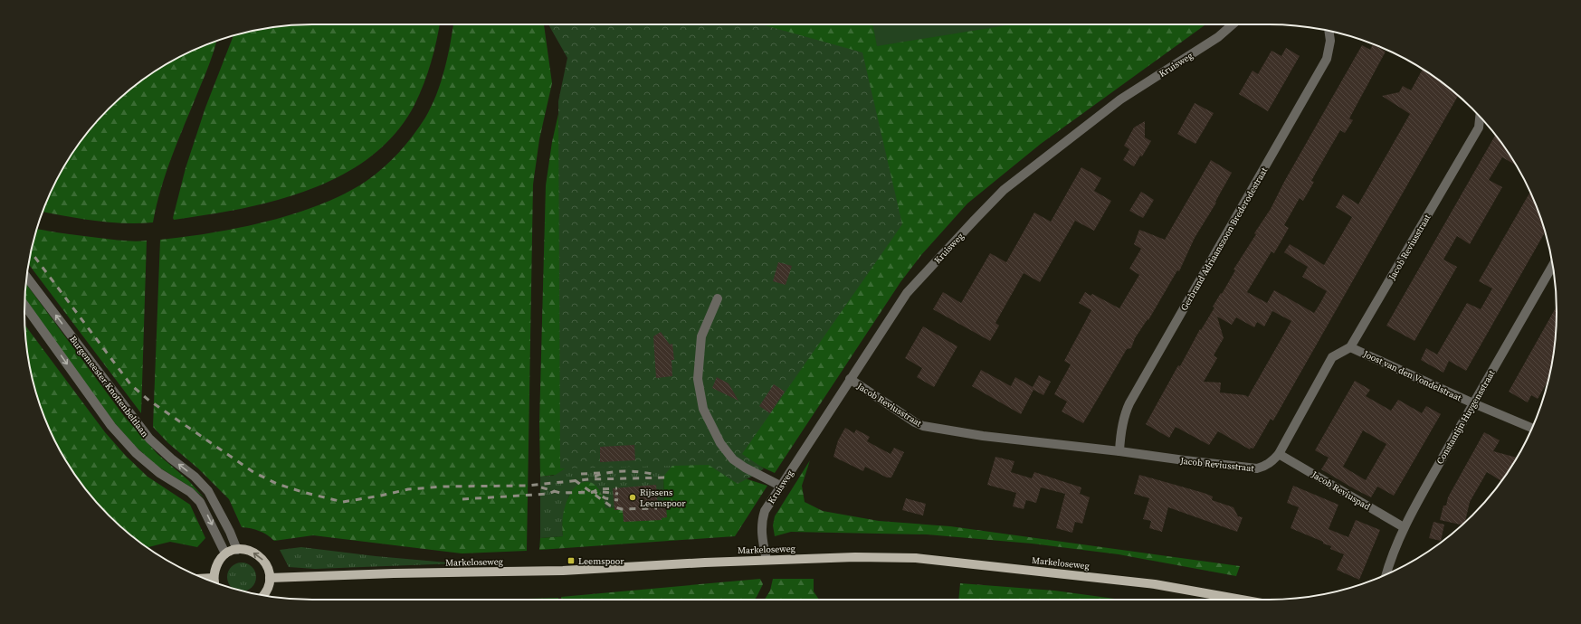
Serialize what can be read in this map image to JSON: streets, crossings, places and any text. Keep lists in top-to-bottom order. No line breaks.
{"streets":{"main road":["Markeloseweg"],"street":["Kruisweg","Gerbrand Adriaanszoon Brederodestraat","Jacob Reviusstraat","Joost van den Vondelstraat","Burgemeester Knottenbeltlaan","Constantijn Huygensstraat","Jacob Reviuspad"]},"crossings":[["Kruisweg","Jacob Reviusstraat"],["Kruisweg","Markeloseweg"],["Gerbrand Adriaanszoon Brederodestraat","Jacob Reviusstraat"],["Jacob Reviusstraat","Joost van den Vondelstraat"],["Jacob Reviusstraat","Jacob Reviuspad"],["Joost van den Vondelstraat","Constantijn Huygensstraat"],["Constantijn Huygensstraat","Jacob Reviuspad"]],"places":{"other":["Rijssens Leemspoor"],"transit":["Leemspoor"]}}
